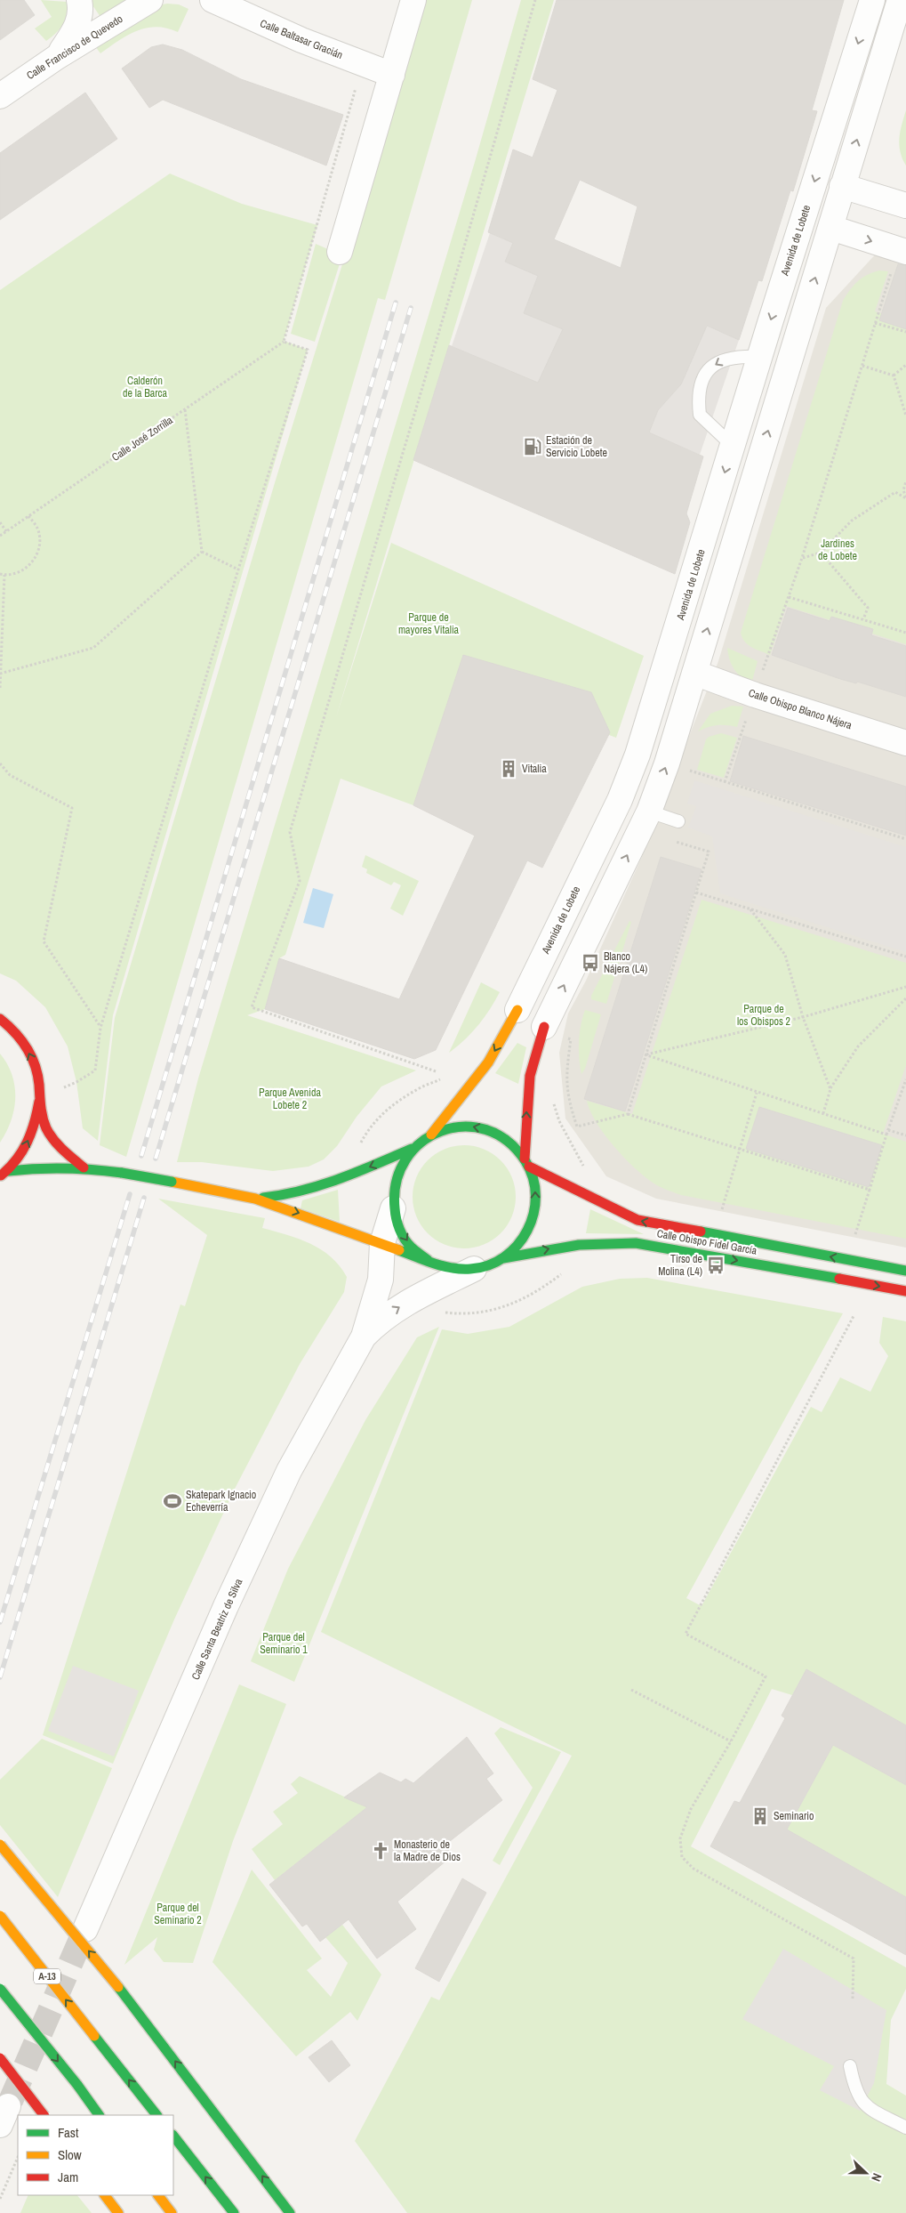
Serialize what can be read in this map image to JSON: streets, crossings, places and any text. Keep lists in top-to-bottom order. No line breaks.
{"streets":{"main road":["Avenida de Lobete","Calle Obispo Fidel García","A-13"],"street":["Calle Baltasar Gracián","Calle Francisco de Quevedo","Calle Obispo Blanco Nájera","Calle Santa Beatriz de Silva"],"path":["Calle José Zorrilla"]},"crossings":[["Avenida de Lobete","Calle Obispo Fidel García"],["Avenida de Lobete","Calle Santa Beatriz de Silva"],["Calle Obispo Fidel García","Calle Santa Beatriz de Silva"]],"parks":["Calderón de la Barca","Jardines de Lobete","Parque de mayores Vitalia","Parque de los Obispos 2","Parque Avenida Lobete 2","Parque del Seminario 1","Parque del Seminario 2"],"places":{"fuel station":["Estación de Servicio Lobete"],"building":["Vitalia","Seminario"],"bus stop":["Blanco Nájera (L4)","Tirso de Molina (L4)"],"sports":["Skatepark Ignacio Echeverría"],"church":["Monasterio de la Madre de Dios"]},"legend":["Fast","Slow","Jam"],"north":"right"}
